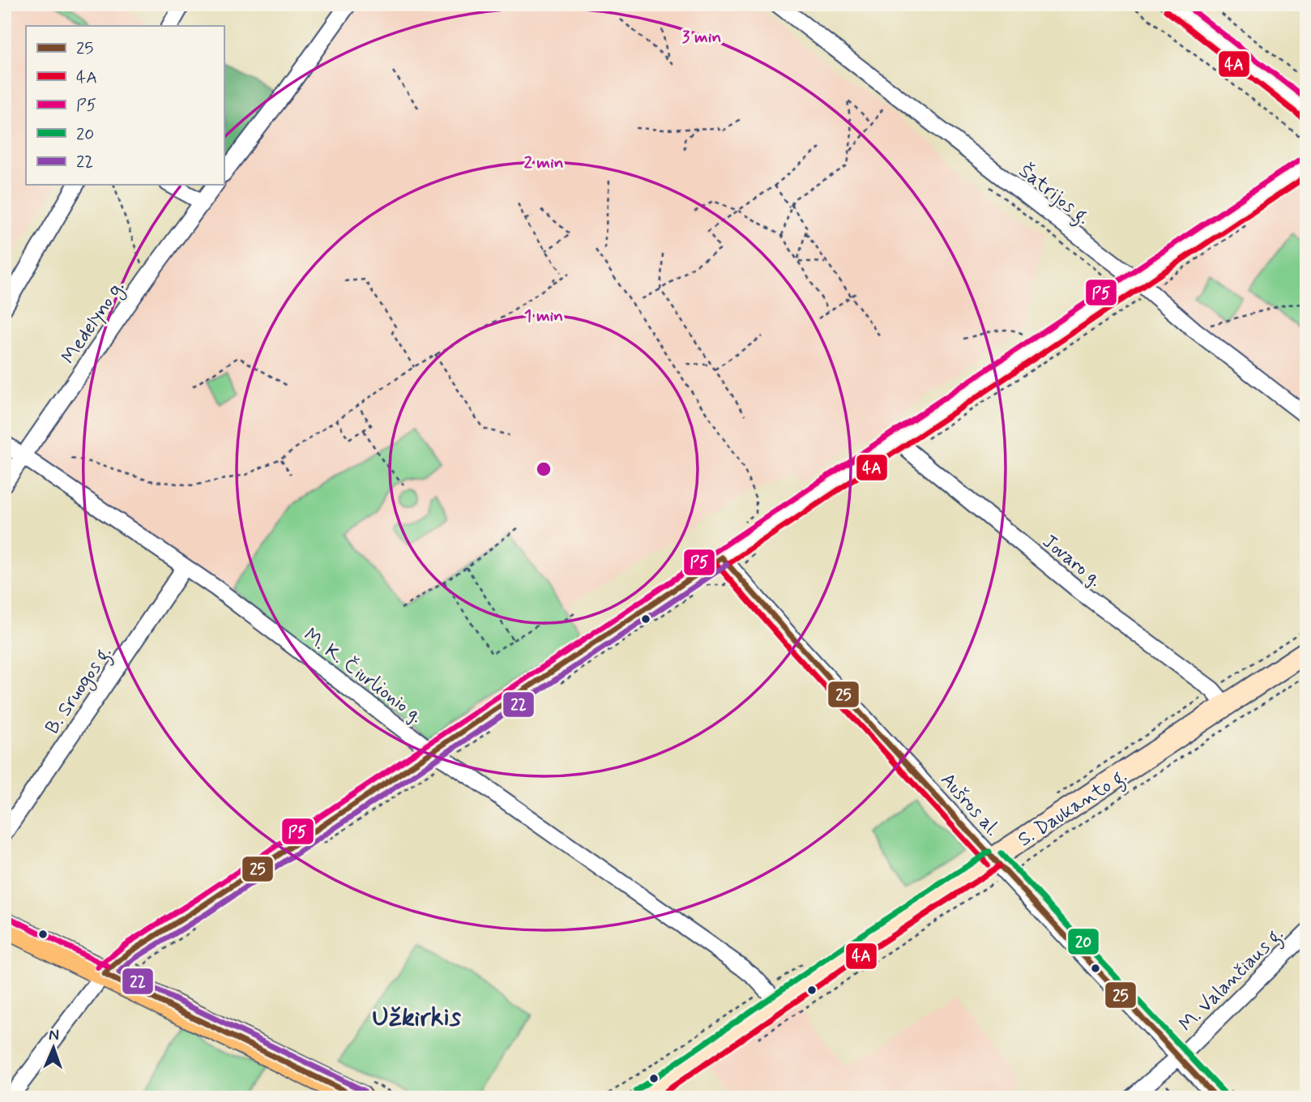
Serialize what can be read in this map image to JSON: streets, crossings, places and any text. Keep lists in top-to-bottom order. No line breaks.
{"streets":{"main road":["S. Daukanto g."],"street":["Šatrijos g.","Medelyno g.","Jovaro g.","M. K. Čiurlionio g.","B. Sruogos g.","Aušros al.","M. Valančiaus g."]},"crossings":[["Medelyno g.","M. K. Čiurlionio g."],["Jovaro g.","S. Daukanto g."],["M. K. Čiurlionio g.","B. Sruogos g."],["M. K. Čiurlionio g.","S. Daukanto g."],["Aušros al.","S. Daukanto g."],["Aušros al.","M. Valančiaus g."]],"districts":["Užkirkis"],"lines":["transit line P5","transit line 4A","transit line 25","transit line 22","transit line 20"],"legend":["25","4A","P5","20","22"],"north":"top","rings":["3 min","2 min","1 min"]}
